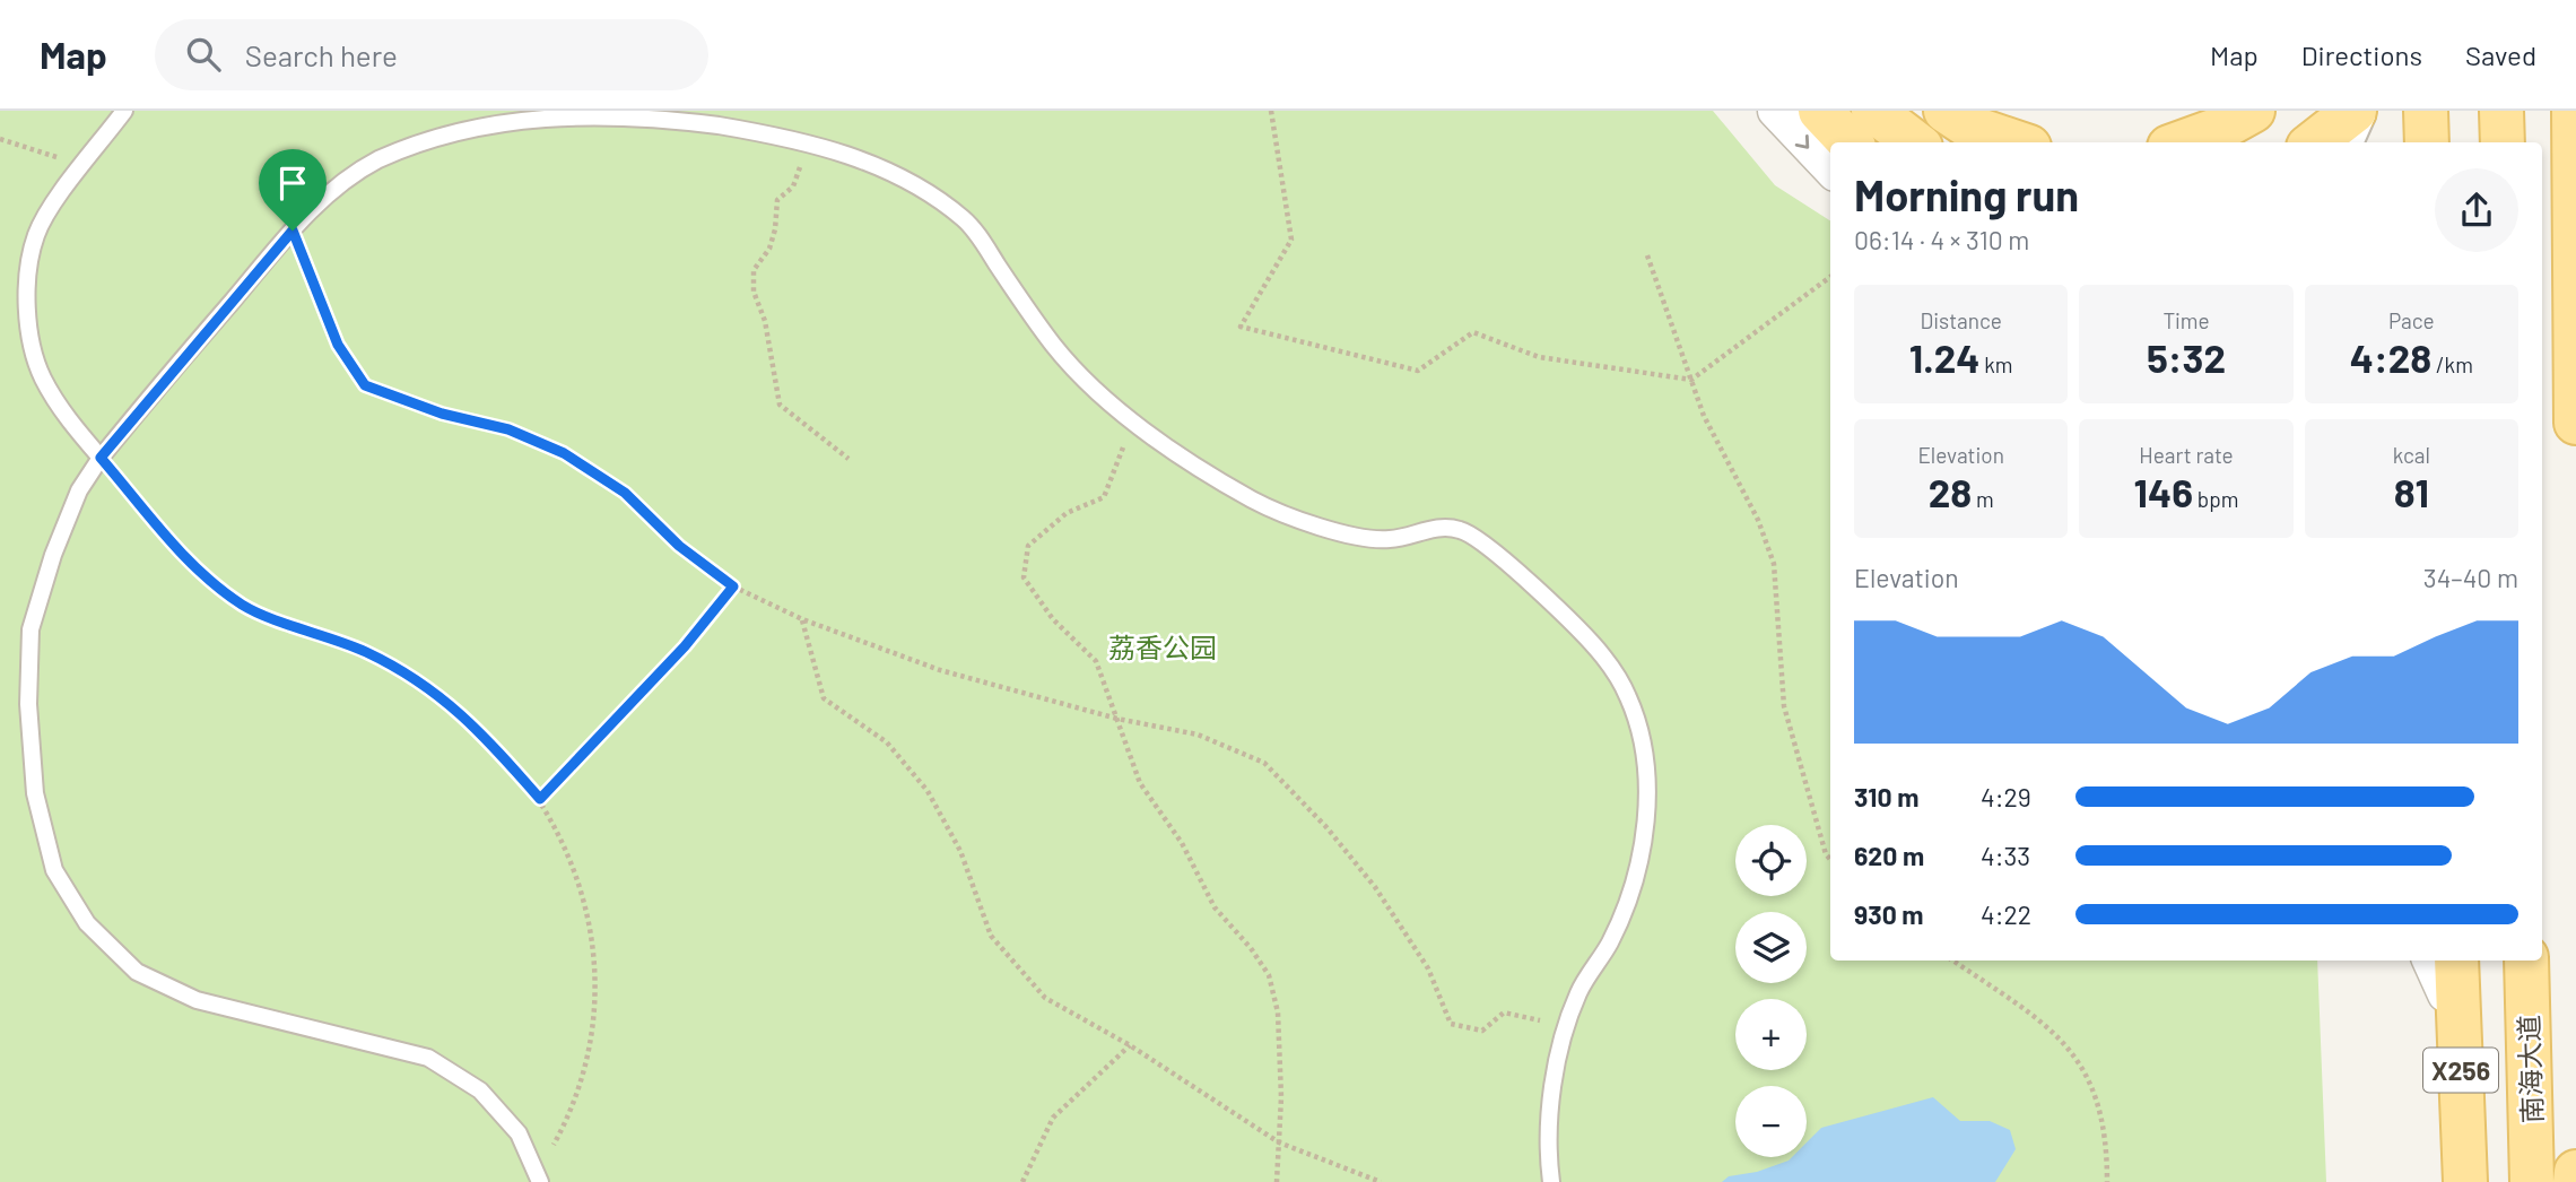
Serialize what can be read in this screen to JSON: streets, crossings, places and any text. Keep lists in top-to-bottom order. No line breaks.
{"streets":{"main road":["南海大道","X256"]},"parks":["荔香公园"],"page":{"header":"Map","search":"Search here","nav":["Map","Directions","Saved"],"heading":["Morning run","06:14 · 4 × 310 m"],"stats":[["Distance","1.24 km"],["Time","5:32"],["Pace","4:28 /km"],["Elevation","28 m"],["Heart rate","146 bpm"],["kcal","81"]],"chart":["Elevation","34–40 m"],"list":[{"name":"310 m","note":"4:29"},{"name":"620 m","note":"4:33"},{"name":"930 m","note":"4:22"}],"map_buttons":["+","−"]}}
